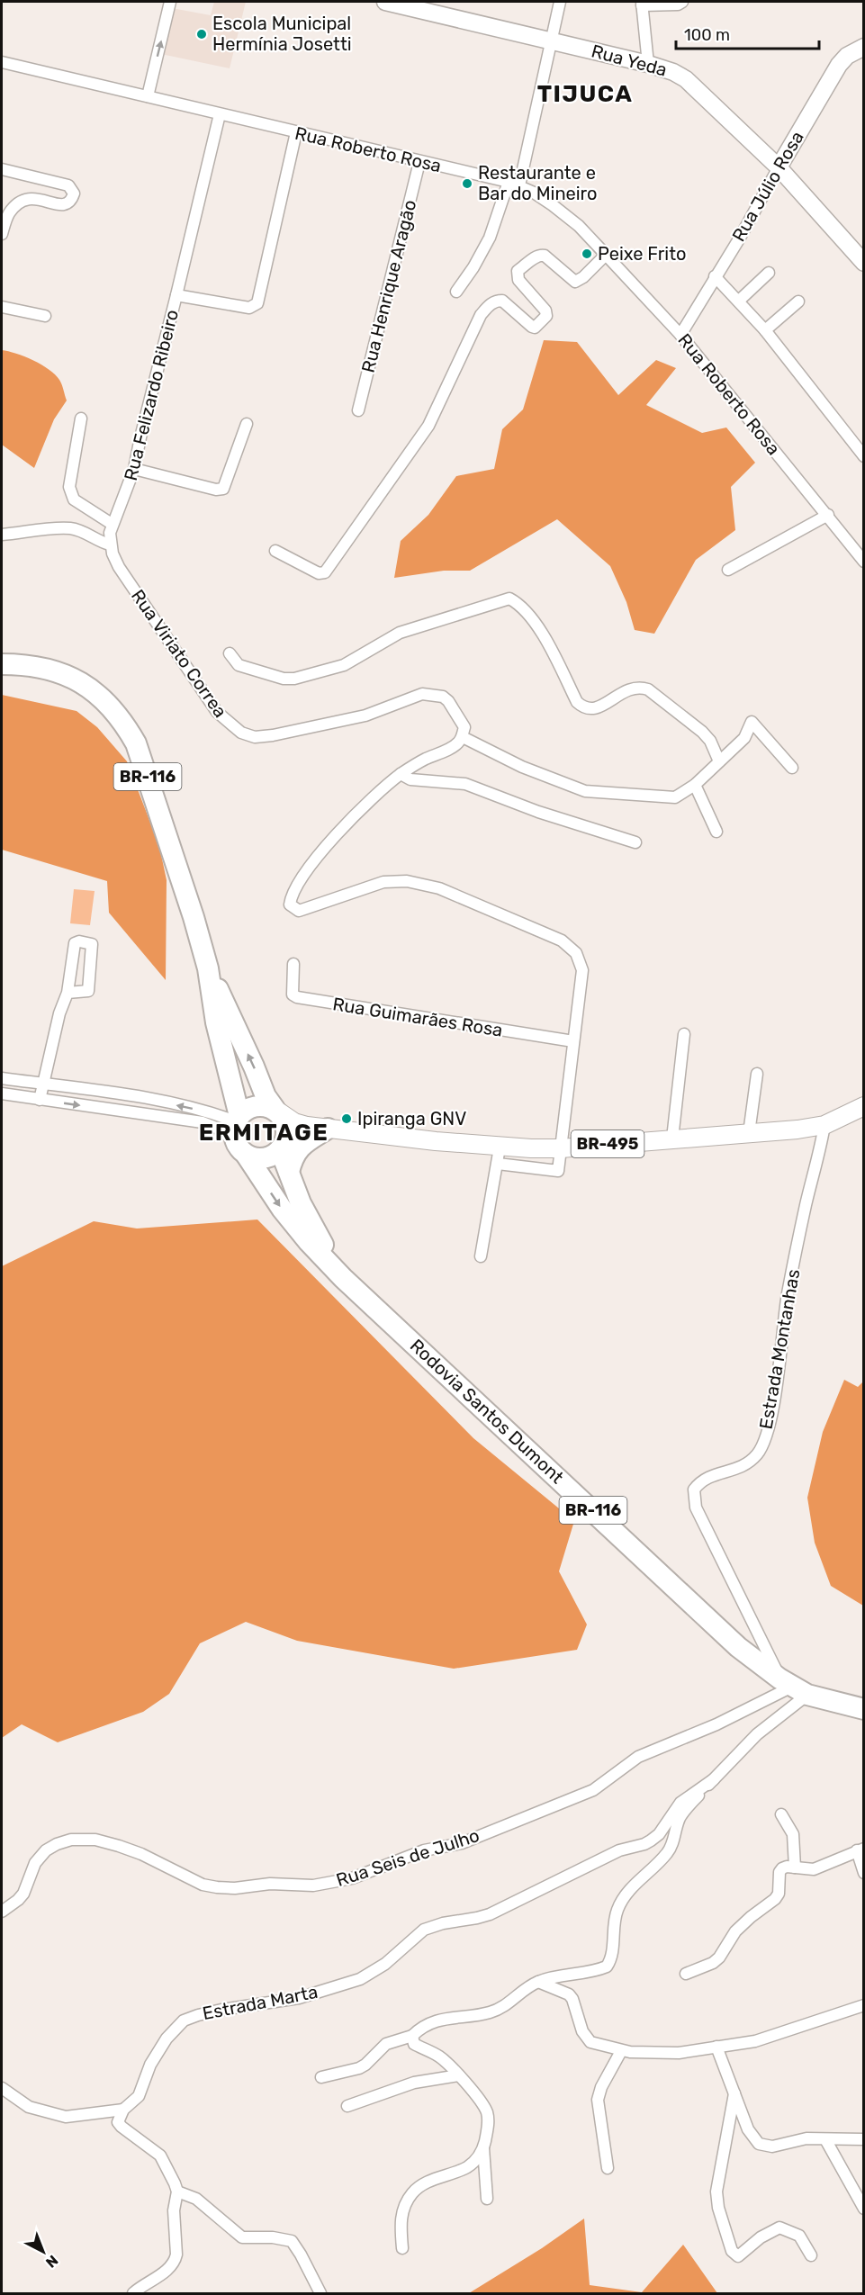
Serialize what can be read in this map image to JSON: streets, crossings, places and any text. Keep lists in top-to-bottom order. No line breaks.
{"streets":{"highway":["BR-116","Rodovia Santos Dumont"],"main road":["BR-495"],"street":["Rua Yeda","Rua Roberto Rosa","Rua Júlio Rosa","Rua Henrique Aragão","Rua Felizardo Ribeiro","Rua Viriato Correa","Rua Guimarães Rosa","Estrada Montanhas","Rua Seis de Julho","Estrada Marta"]},"crossings":[["Rua Yeda","Rua Júlio Rosa"],["Rua Roberto Rosa","Rua Júlio Rosa"],["Rua Roberto Rosa","Rua Henrique Aragão"],["Rua Roberto Rosa","Rua Felizardo Ribeiro"],["Rua Felizardo Ribeiro","Rua Viriato Correa"],["BR-116","BR-495"],["BR-116","Rodovia Santos Dumont"],["BR-495","Estrada Montanhas"],["Estrada Montanhas","Rodovia Santos Dumont"],["Estrada Montanhas","Rua Seis de Julho"],["Rodovia Santos Dumont","Rua Seis de Julho"]],"districts":["TIJUCA","ERMITAGE"],"places":["Escola Municipal Hermínia Josetti","Restaurante e Bar do Mineiro","Peixe Frito","Ipiranga GNV"],"scale_bar":"100 m","north":"bottom right"}
